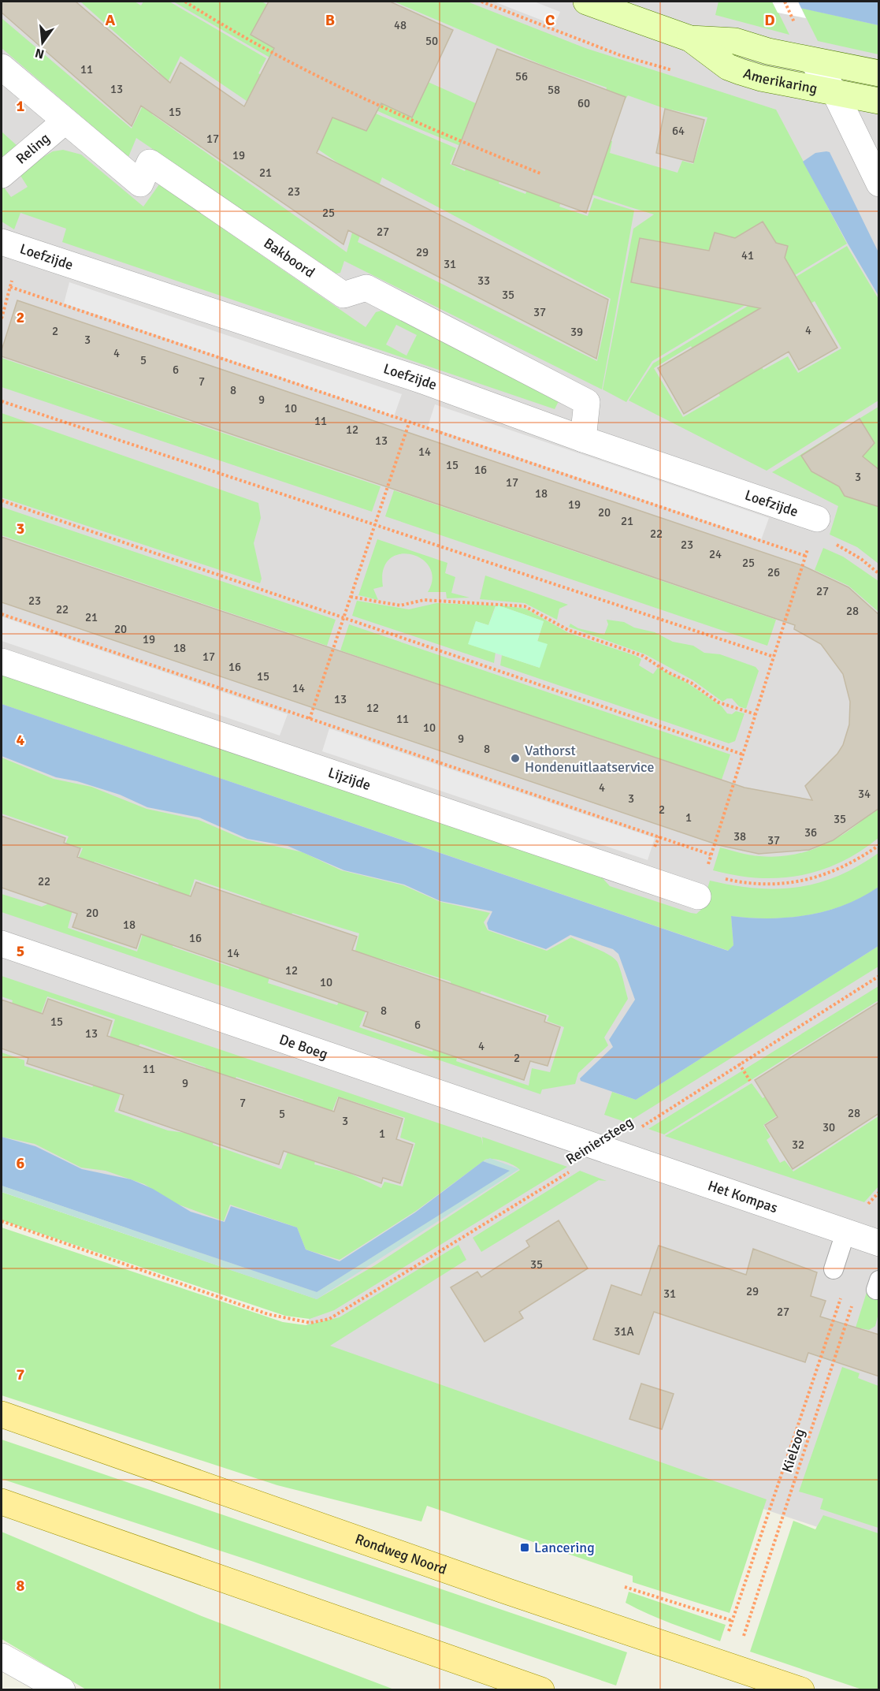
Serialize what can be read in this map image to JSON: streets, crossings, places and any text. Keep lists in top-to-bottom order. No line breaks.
{"streets":{"main road":["Rondweg Noord"],"street":["Amerikaring","Reling","Loefzijde","Bakboord","Lijzijde","De Boeg","Het Kompas"],"path":["Reiniersteeg","Kielzog"]},"crossings":[["Reling","Bakboord"],["Loefzijde","Bakboord"],["De Boeg","Reiniersteeg"],["De Boeg","Het Kompas"],["Reiniersteeg","Het Kompas"],["Kielzog","Rondweg Noord"]],"places":{"other":["Vathorst Hondenuitlaatservice"],"transit":["Lancering"]},"house_numbers":["48","50","11","56","13","58","60","15","64","17","19","21","23","25","27","29","41","31","33","35","37","4","2","39","3","4","5","6","7","8","9","10","11","12","13","14","15","16","3","17","18","19","20","21","22","23","24","25","26","27","23","22","28","21","20","19","18","17","16","15","14","13","12","11","10","9","8","4","34","3","2","1","35","36","38","37","22","20","18","16","14","12","10","8","15","6","13","4","2","11","9","7","28","5","3","30","1","32","35","29","31","27","31A"],"north":"bottom","grid":{"columns":["A","B","C","D"],"rows":["1","2","3","4","5","6","7","8"]}}
